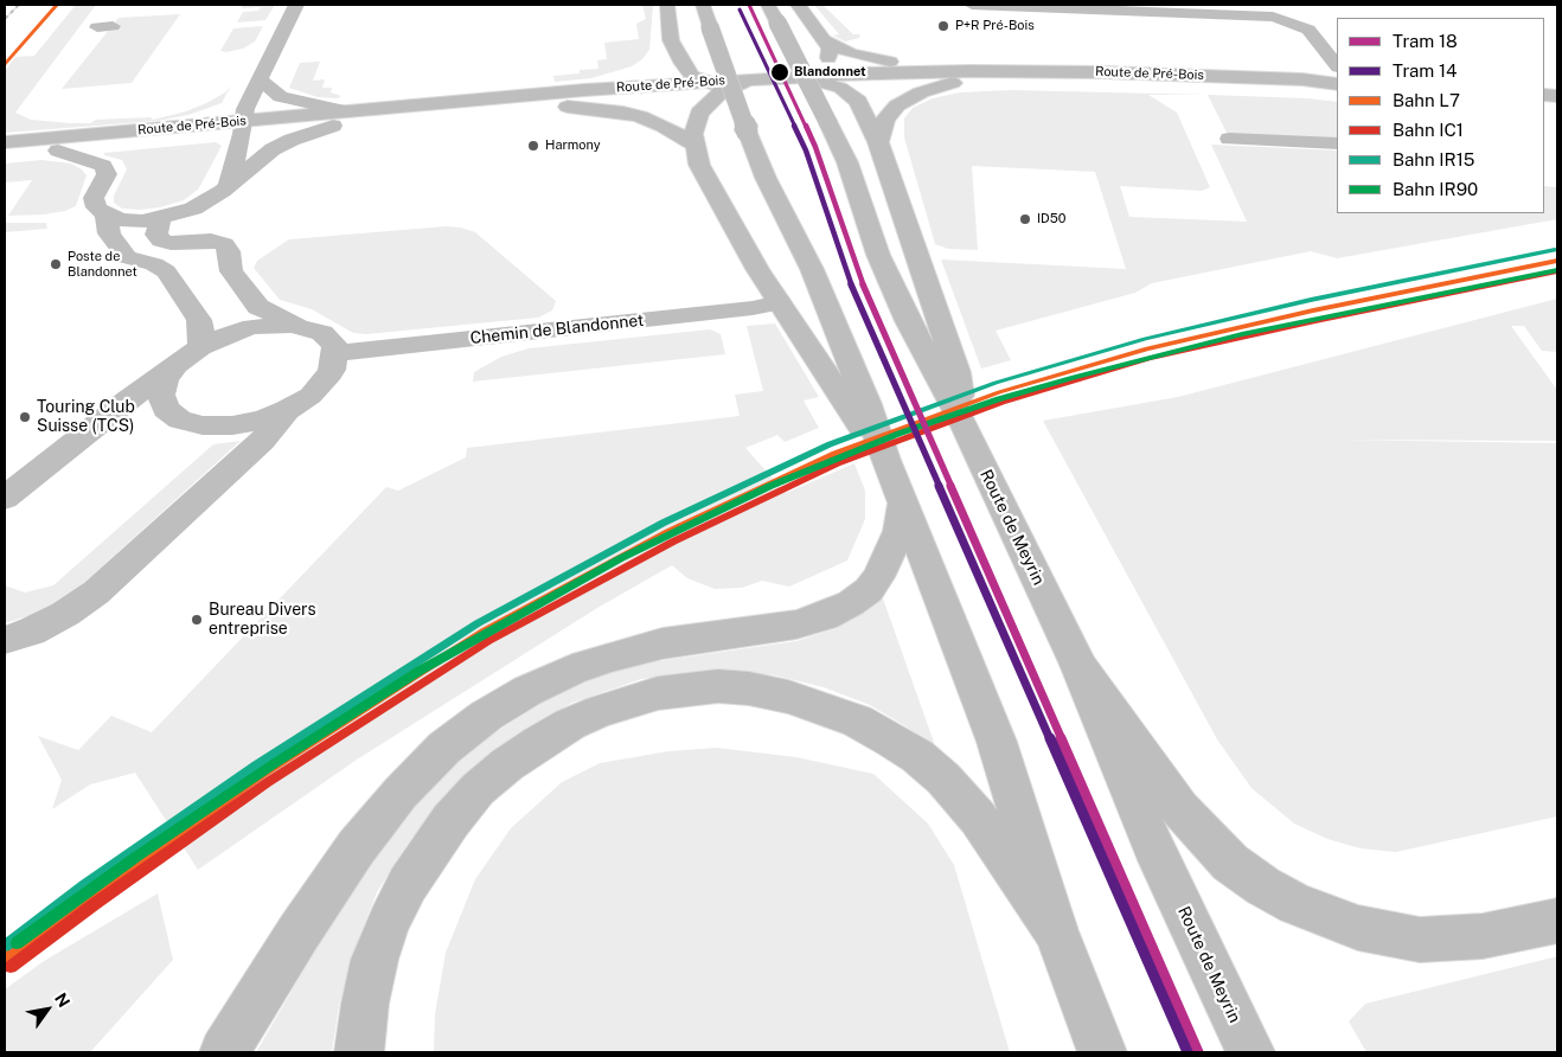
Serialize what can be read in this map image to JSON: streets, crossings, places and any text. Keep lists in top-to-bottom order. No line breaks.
{"streets":{"main road":["Route de Pré-Bois","Chemin de Blandonnet","Route de Meyrin"]},"places":["P+R Pré-Bois","Blandonnet","Harmony","ID50","Poste de Blandonnet","Touring Club Suisse (TCS)","Bureau Divers entreprise"],"lines":["tram line 18","rail line L7","tram line 14","rail line IR15","rail line IR90","rail line IC1"],"legend":["Tram 18","Tram 14","Bahn L7","Bahn IC1","Bahn IR15","Bahn IR90"],"north":"top right"}
